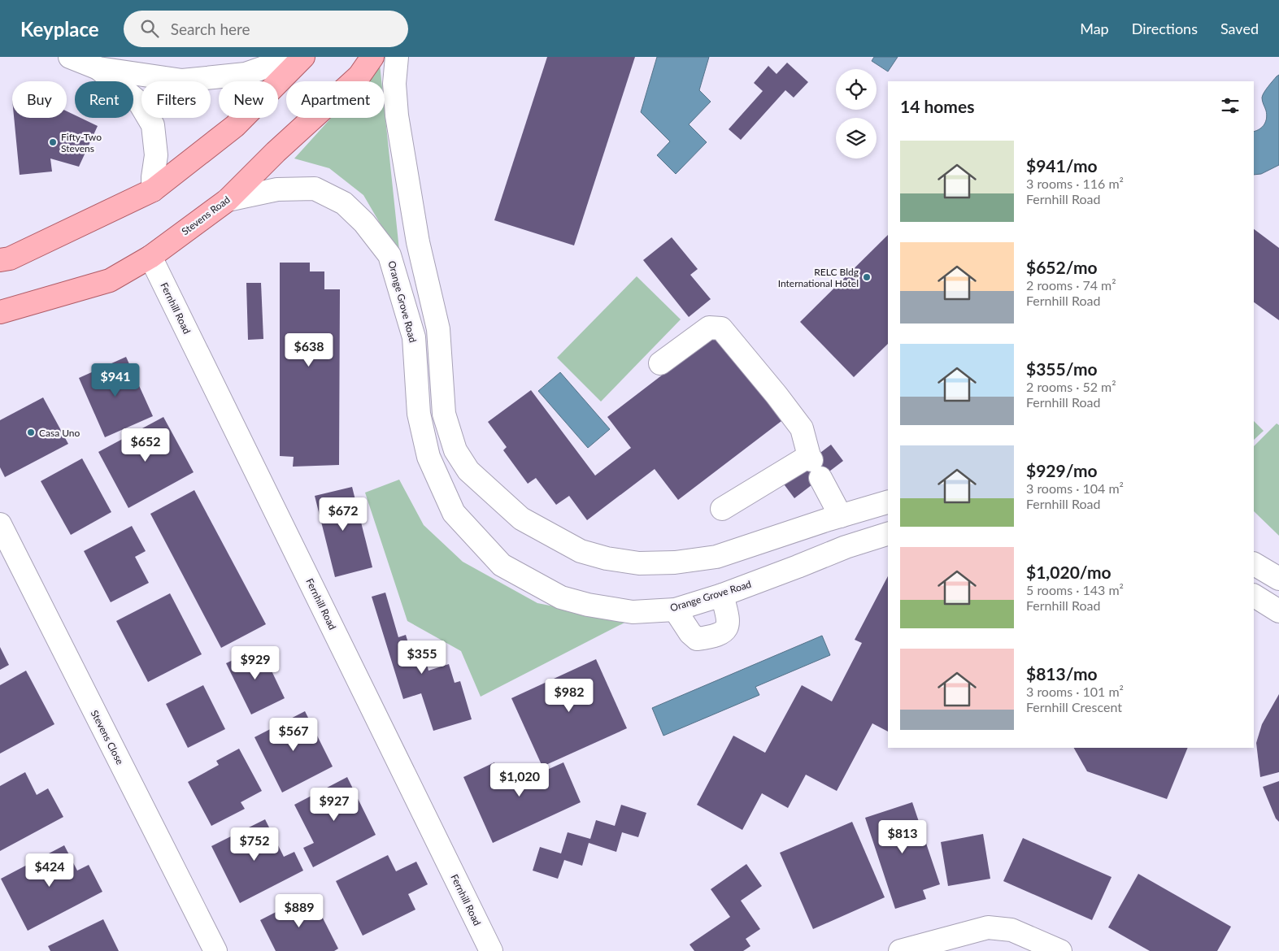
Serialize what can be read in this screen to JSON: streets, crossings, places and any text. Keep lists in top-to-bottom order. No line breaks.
{"streets":{"main road":["Stevens Road"],"street":["Orange Grove Road","Fernhill Road","Stevens Close"]},"crossings":[["Stevens Road","Orange Grove Road"],["Stevens Road","Fernhill Road"]],"places":["Fifty-Two Stevens","RELC Bldg International Hotel","Casa Uno"],"page":{"header":"Keyplace","search":"Search here","nav":["Map","Directions","Saved"],"chip":["Buy","Rent","Filters","New","Apartment"],"heading":"14 homes","list":[{"name":"$941/mo","note":"3 rooms · 116 m² · Fernhill Road"},{"name":"$652/mo","note":"2 rooms · 74 m² · Fernhill Road"},{"name":"$355/mo","note":"2 rooms · 52 m² · Fernhill Road"},{"name":"$929/mo","note":"3 rooms · 104 m² · Fernhill Road"},{"name":"$1,020/mo","note":"5 rooms · 143 m² · Fernhill Road"},{"name":"$813/mo","note":"3 rooms · 101 m² · Fernhill Crescent"}],"price":["$638","$941","$652","$672","$355","$929","$982","$567","$1,020","$927","$813","$752","$424","$889"]}}
